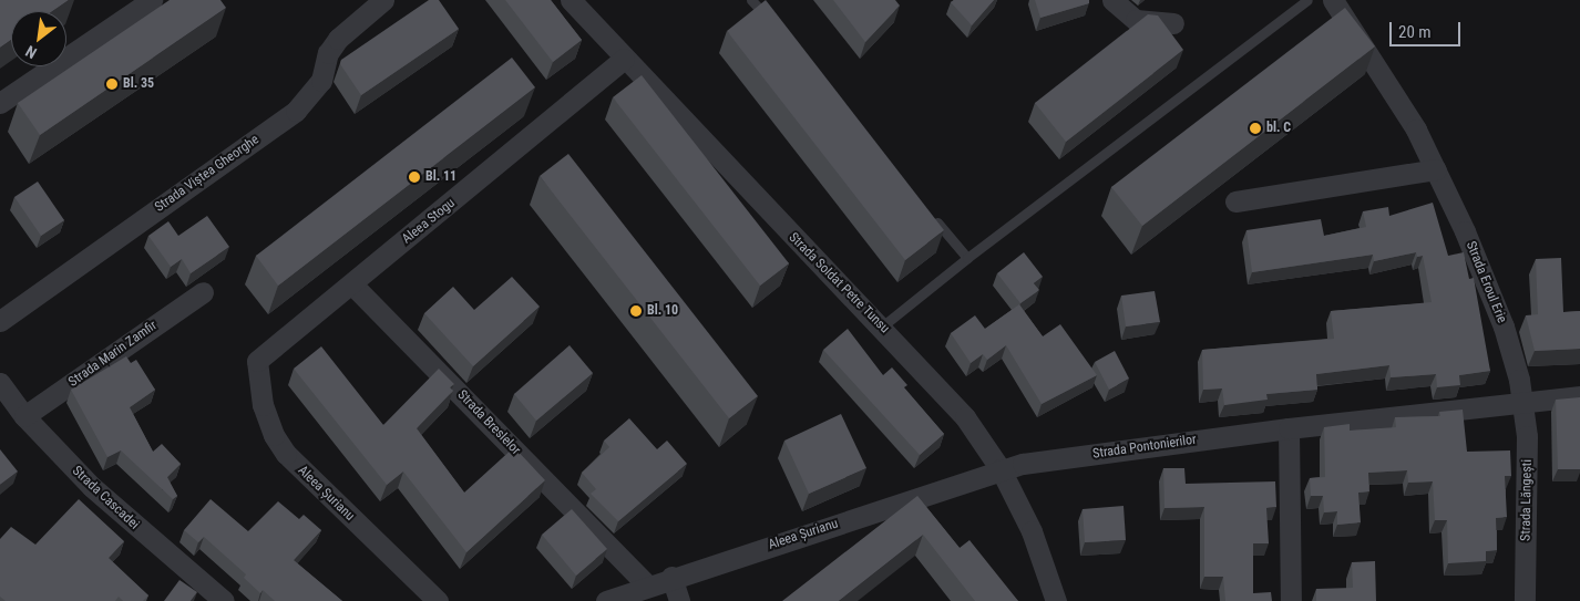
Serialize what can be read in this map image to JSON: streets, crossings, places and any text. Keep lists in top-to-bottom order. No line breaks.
{"streets":{"street":["Strada Viștea Gheorghe","Aleea Stogu","Strada Eroul Erie","Strada Soldat Petre Tunsu","Strada Marin Zamfir","Strada Breslelor","Strada Pontonierilor","Aleea Șurianu","Strada Cascadei","Strada Lăngești"]},"crossings":[["Aleea Stogu","Strada Soldat Petre Tunsu"],["Aleea Stogu","Strada Breslelor"],["Aleea Stogu","Aleea Șurianu"],["Strada Eroul Erie","Strada Pontonierilor"],["Strada Eroul Erie","Strada Lăngești"],["Strada Soldat Petre Tunsu","Strada Pontonierilor"],["Strada Soldat Petre Tunsu","Aleea Șurianu"],["Strada Marin Zamfir","Strada Cascadei"],["Strada Breslelor","Aleea Șurianu"],["Strada Pontonierilor","Aleea Șurianu"],["Strada Pontonierilor","Strada Lăngești"]],"places":["Bl. 35","bl. C","Bl. 11","Bl. 10"],"scale_bar":"20 m","north":"bottom left"}
